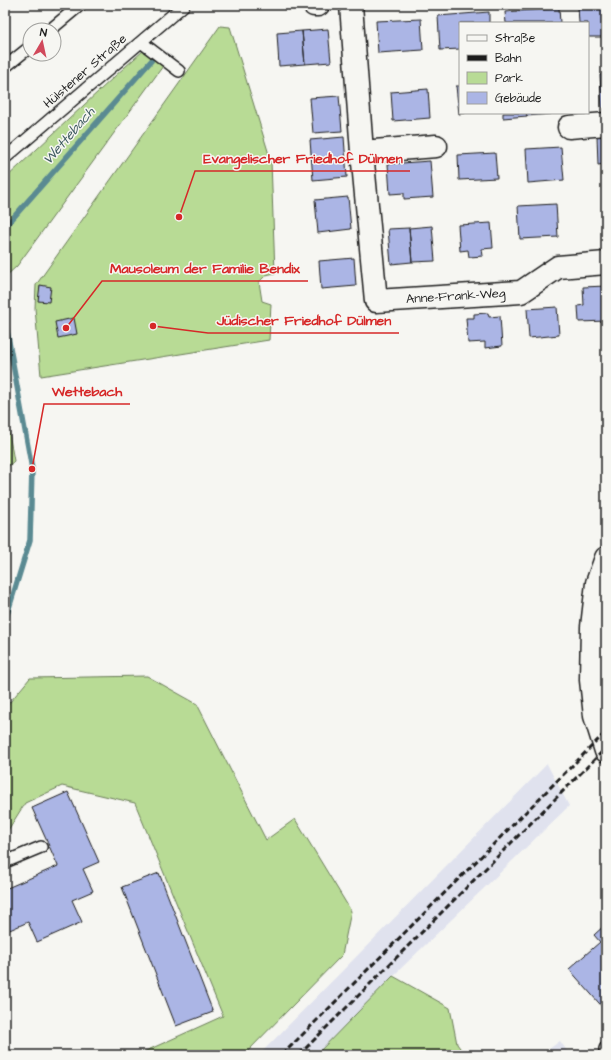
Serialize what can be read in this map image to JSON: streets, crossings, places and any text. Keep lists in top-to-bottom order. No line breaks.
{"streets":{"street":["Anne-Frank-Weg"],"lane":["Hülstener Straße"]},"water":["Wettebach"],"places":["Evangelischer Friedhof Dülmen","Jüdischer Friedhof Dülmen","Mausoleum der Familie Bendix","Wettebach"],"legend":["Straße","Bahn","Park","Gebäude"],"north":"top"}
